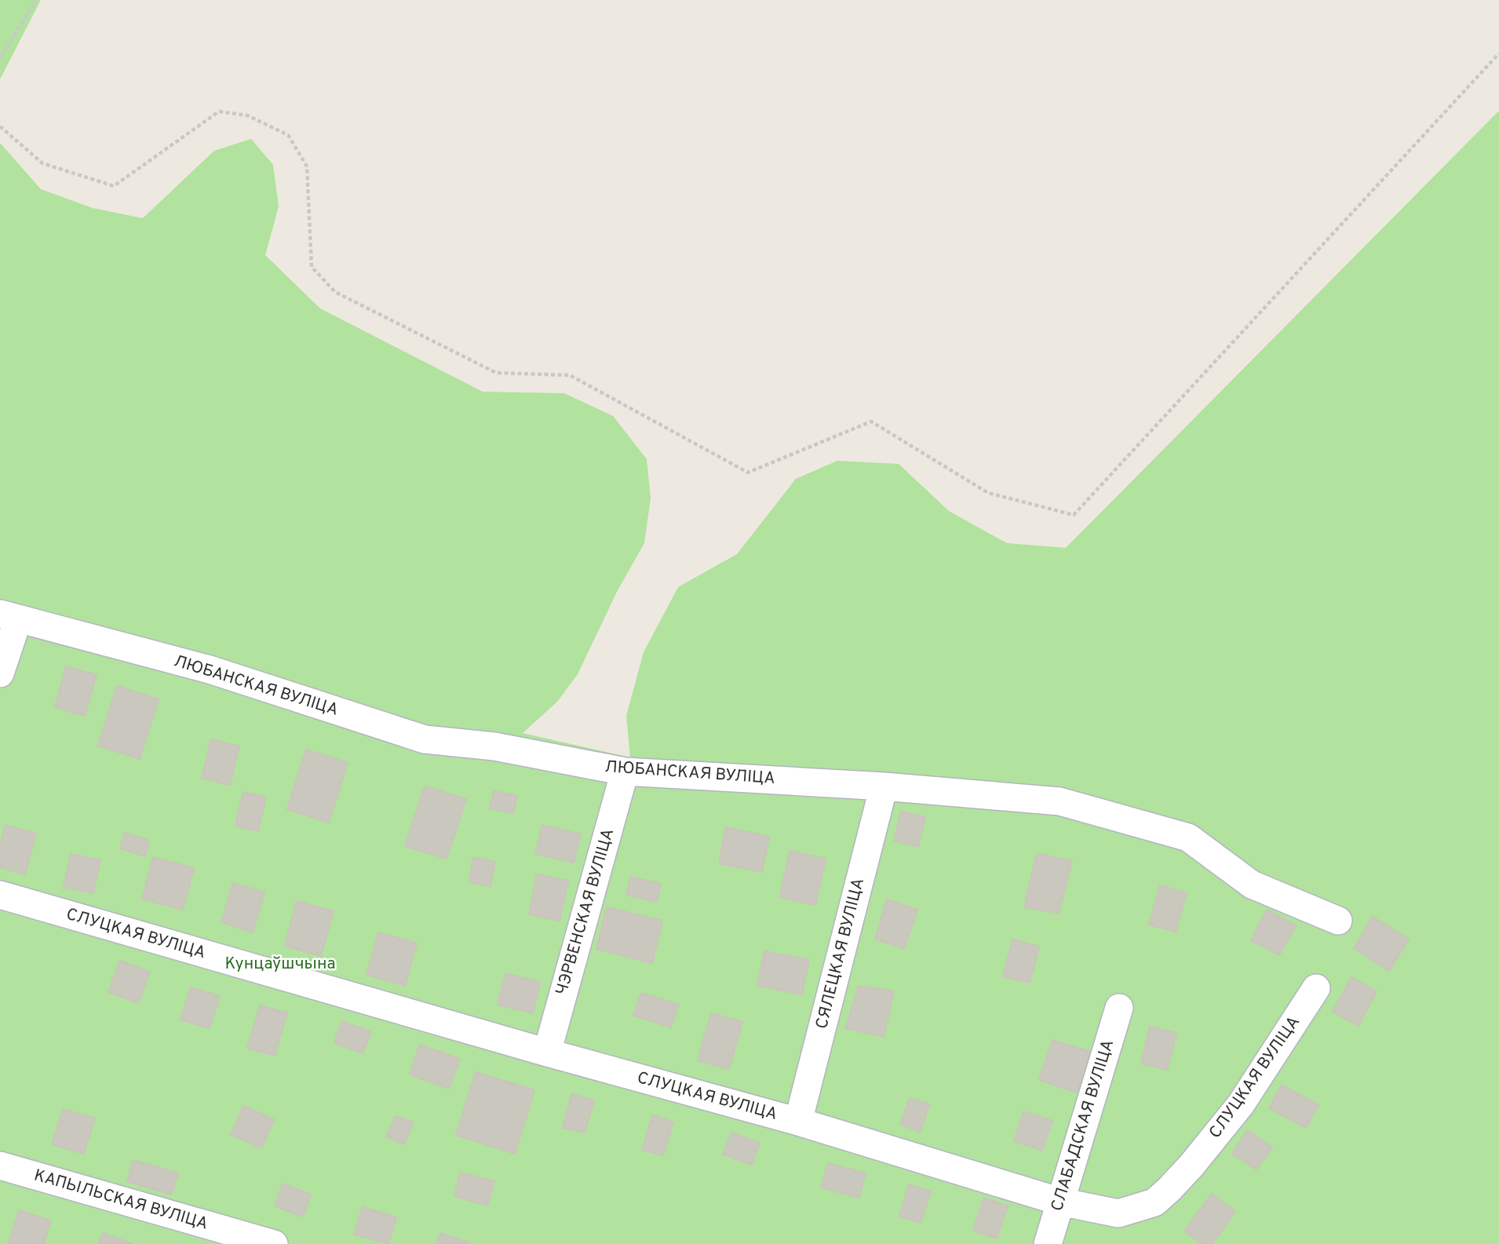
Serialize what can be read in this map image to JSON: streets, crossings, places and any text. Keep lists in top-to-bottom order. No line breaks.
{"streets":{"street":["ЛЮБАНСКАЯ ВУЛІЦА","ЧЭРВЕНСКАЯ ВУЛІЦА","СЛУЦКАЯ ВУЛІЦА","СЯЛЕЦКАЯ ВУЛІЦА","СЛАБАДСКАЯ ВУЛІЦА","КАПЫЛЬСКАЯ ВУЛІЦА"]},"crossings":[["ЛЮБАНСКАЯ ВУЛІЦА","ЧЭРВЕНСКАЯ ВУЛІЦА"],["ЛЮБАНСКАЯ ВУЛІЦА","СЯЛЕЦКАЯ ВУЛІЦА"],["ЧЭРВЕНСКАЯ ВУЛІЦА","СЛУЦКАЯ ВУЛІЦА"],["СЛУЦКАЯ ВУЛІЦА","СЯЛЕЦКАЯ ВУЛІЦА"],["СЛУЦКАЯ ВУЛІЦА","СЛАБАДСКАЯ ВУЛІЦА"]],"parks":["Кунцаўшчына"]}
